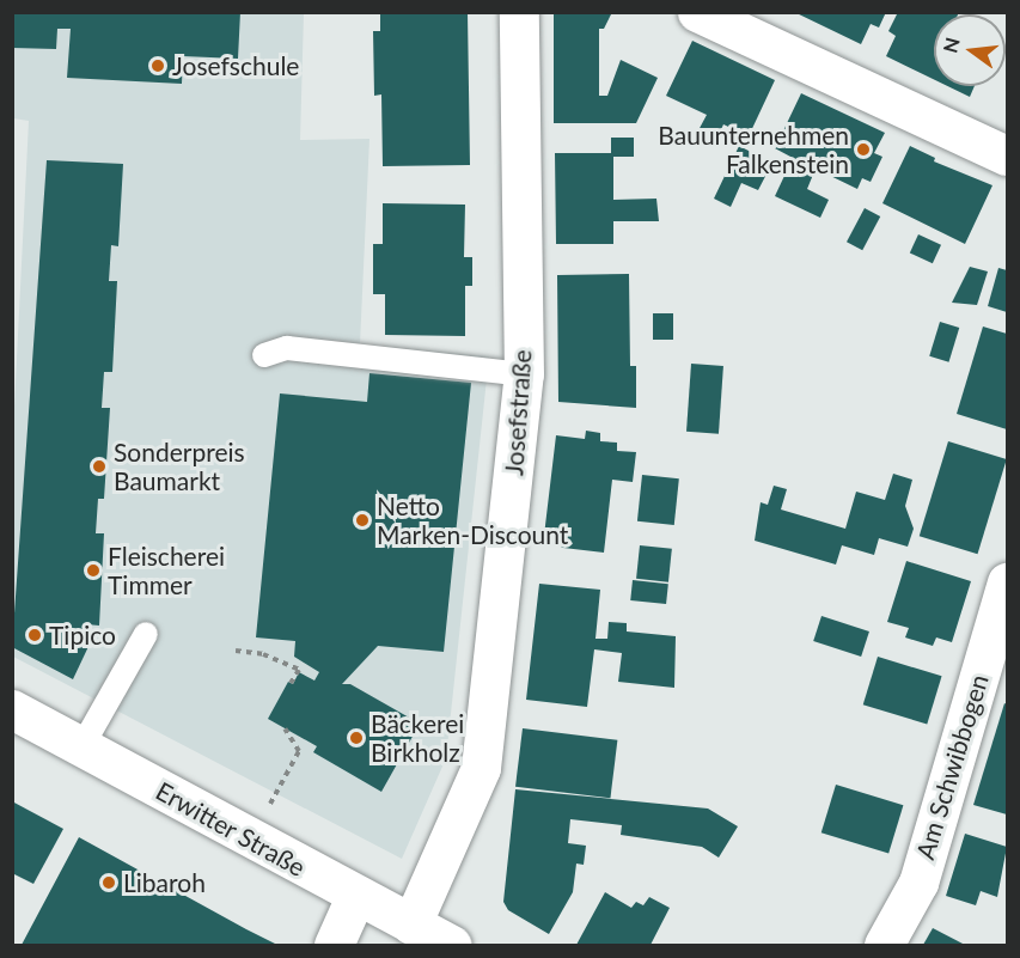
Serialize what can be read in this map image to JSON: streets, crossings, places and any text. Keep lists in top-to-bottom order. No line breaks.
{"streets":{"street":["Josefstraße","Am Schwibbogen","Erwitter Straße"]},"crossings":[["Josefstraße","Erwitter Straße"]],"places":["Josefschule","Bauunternehmen Falkenstein","Sonderpreis Baumarkt","Netto Marken-Discount","Fleischerei Timmer","Tipico","Bäckerei Birkholz","Libaroh"],"north":"left"}
